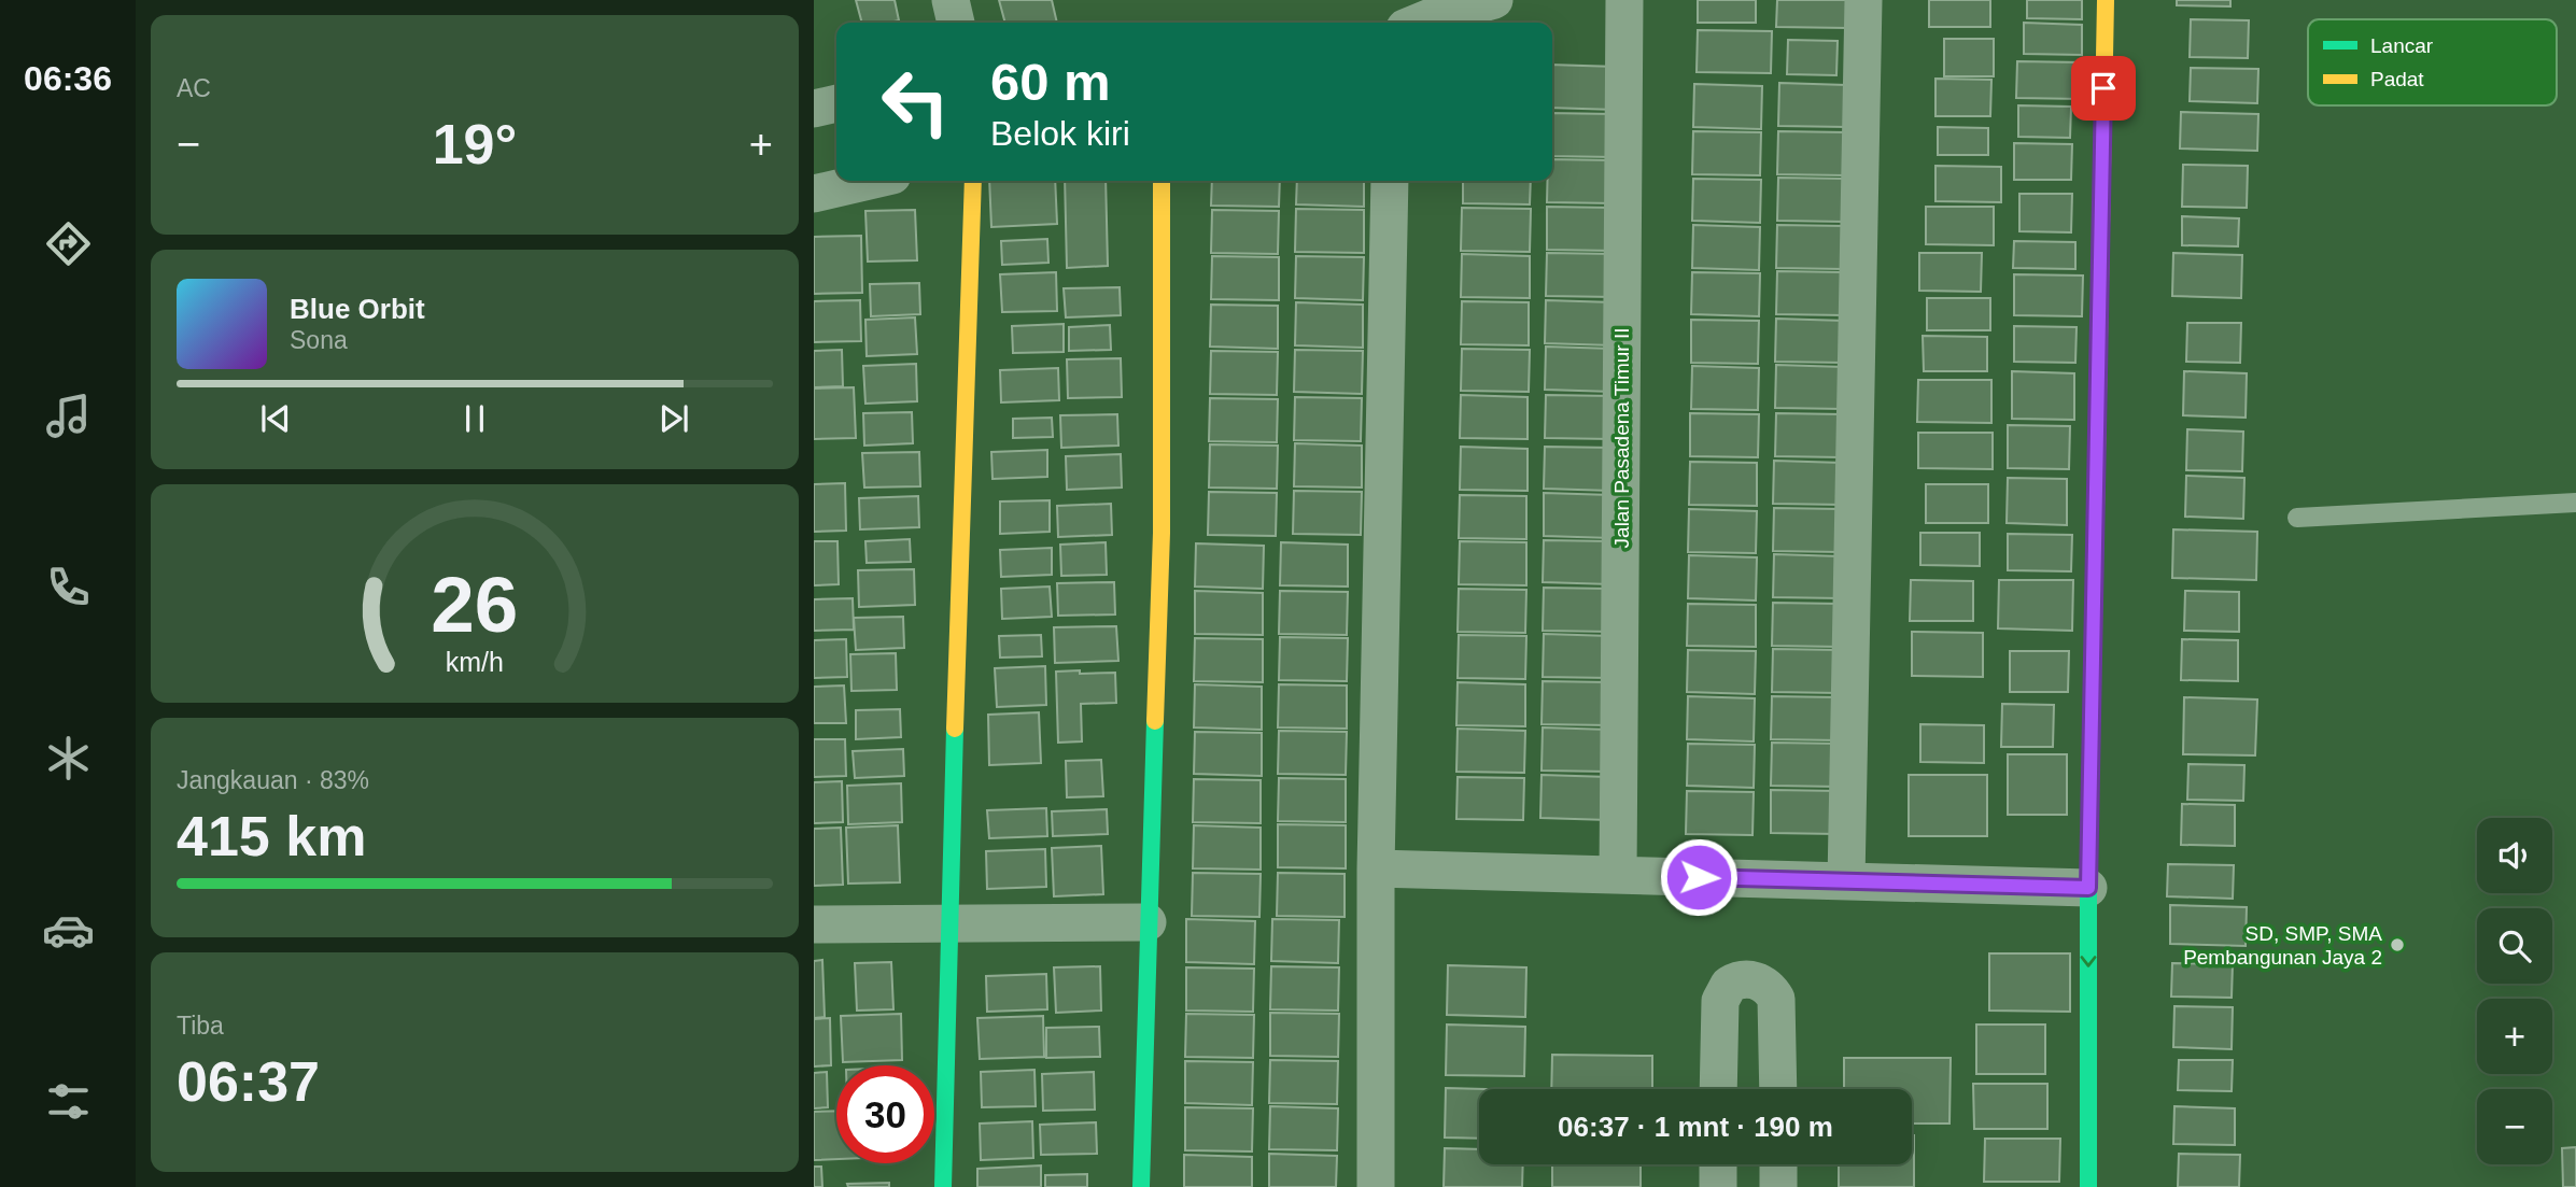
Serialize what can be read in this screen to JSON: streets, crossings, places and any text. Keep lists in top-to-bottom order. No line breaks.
{"streets":{"street":["Jalan Pasadena Timur II"]},"places":["SD, SMP, SMA Pembangunan Jaya 2"],"legend":["Lancar","Padat"],"page":{"tabs":"06:36","tile":["AC",["Jangkauan · 83%","415 km"],["Tiba","06:37"]],"turn":["60 m","Belok kiri"],"heat":["−","19°","+"],"song":["Blue Orbit","Sona"],"map_buttons":["+","−"],"limit":"30","trip":"06:37 · 1 mnt · 190 m","gauge":["26","km/h"]}}
